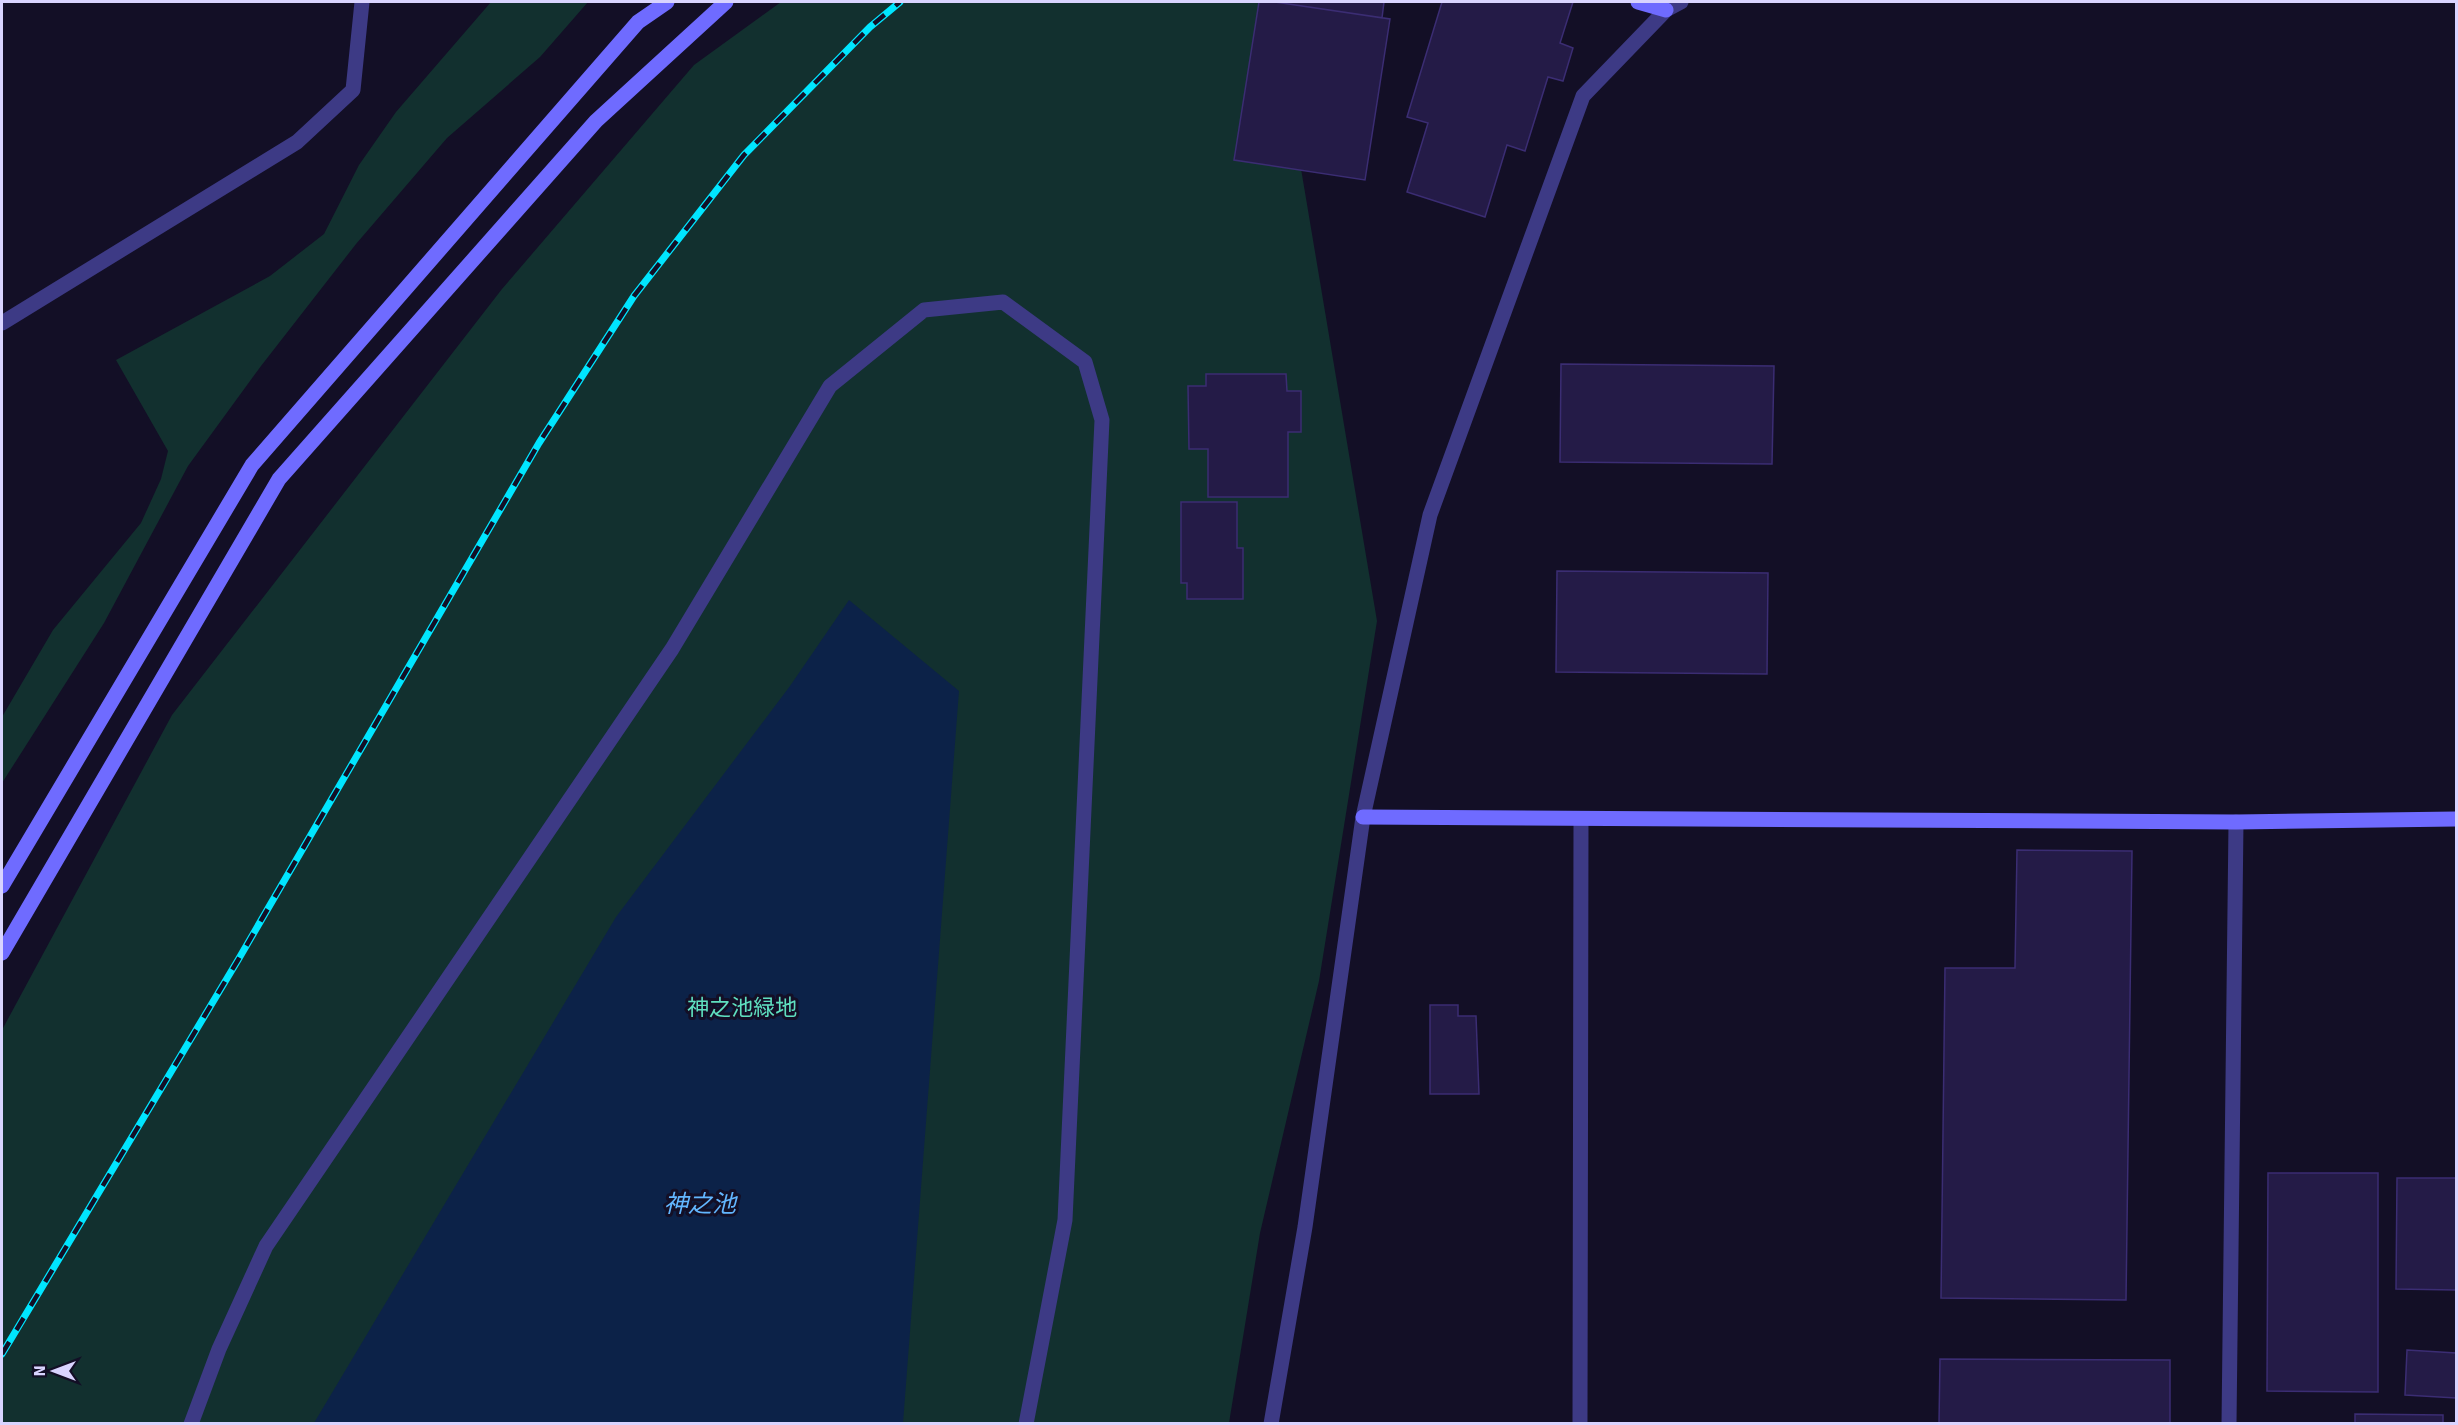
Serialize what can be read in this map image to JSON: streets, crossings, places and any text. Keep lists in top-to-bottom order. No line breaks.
{"water":["神之池"],"parks":["神之池緑地"],"north":"left"}
